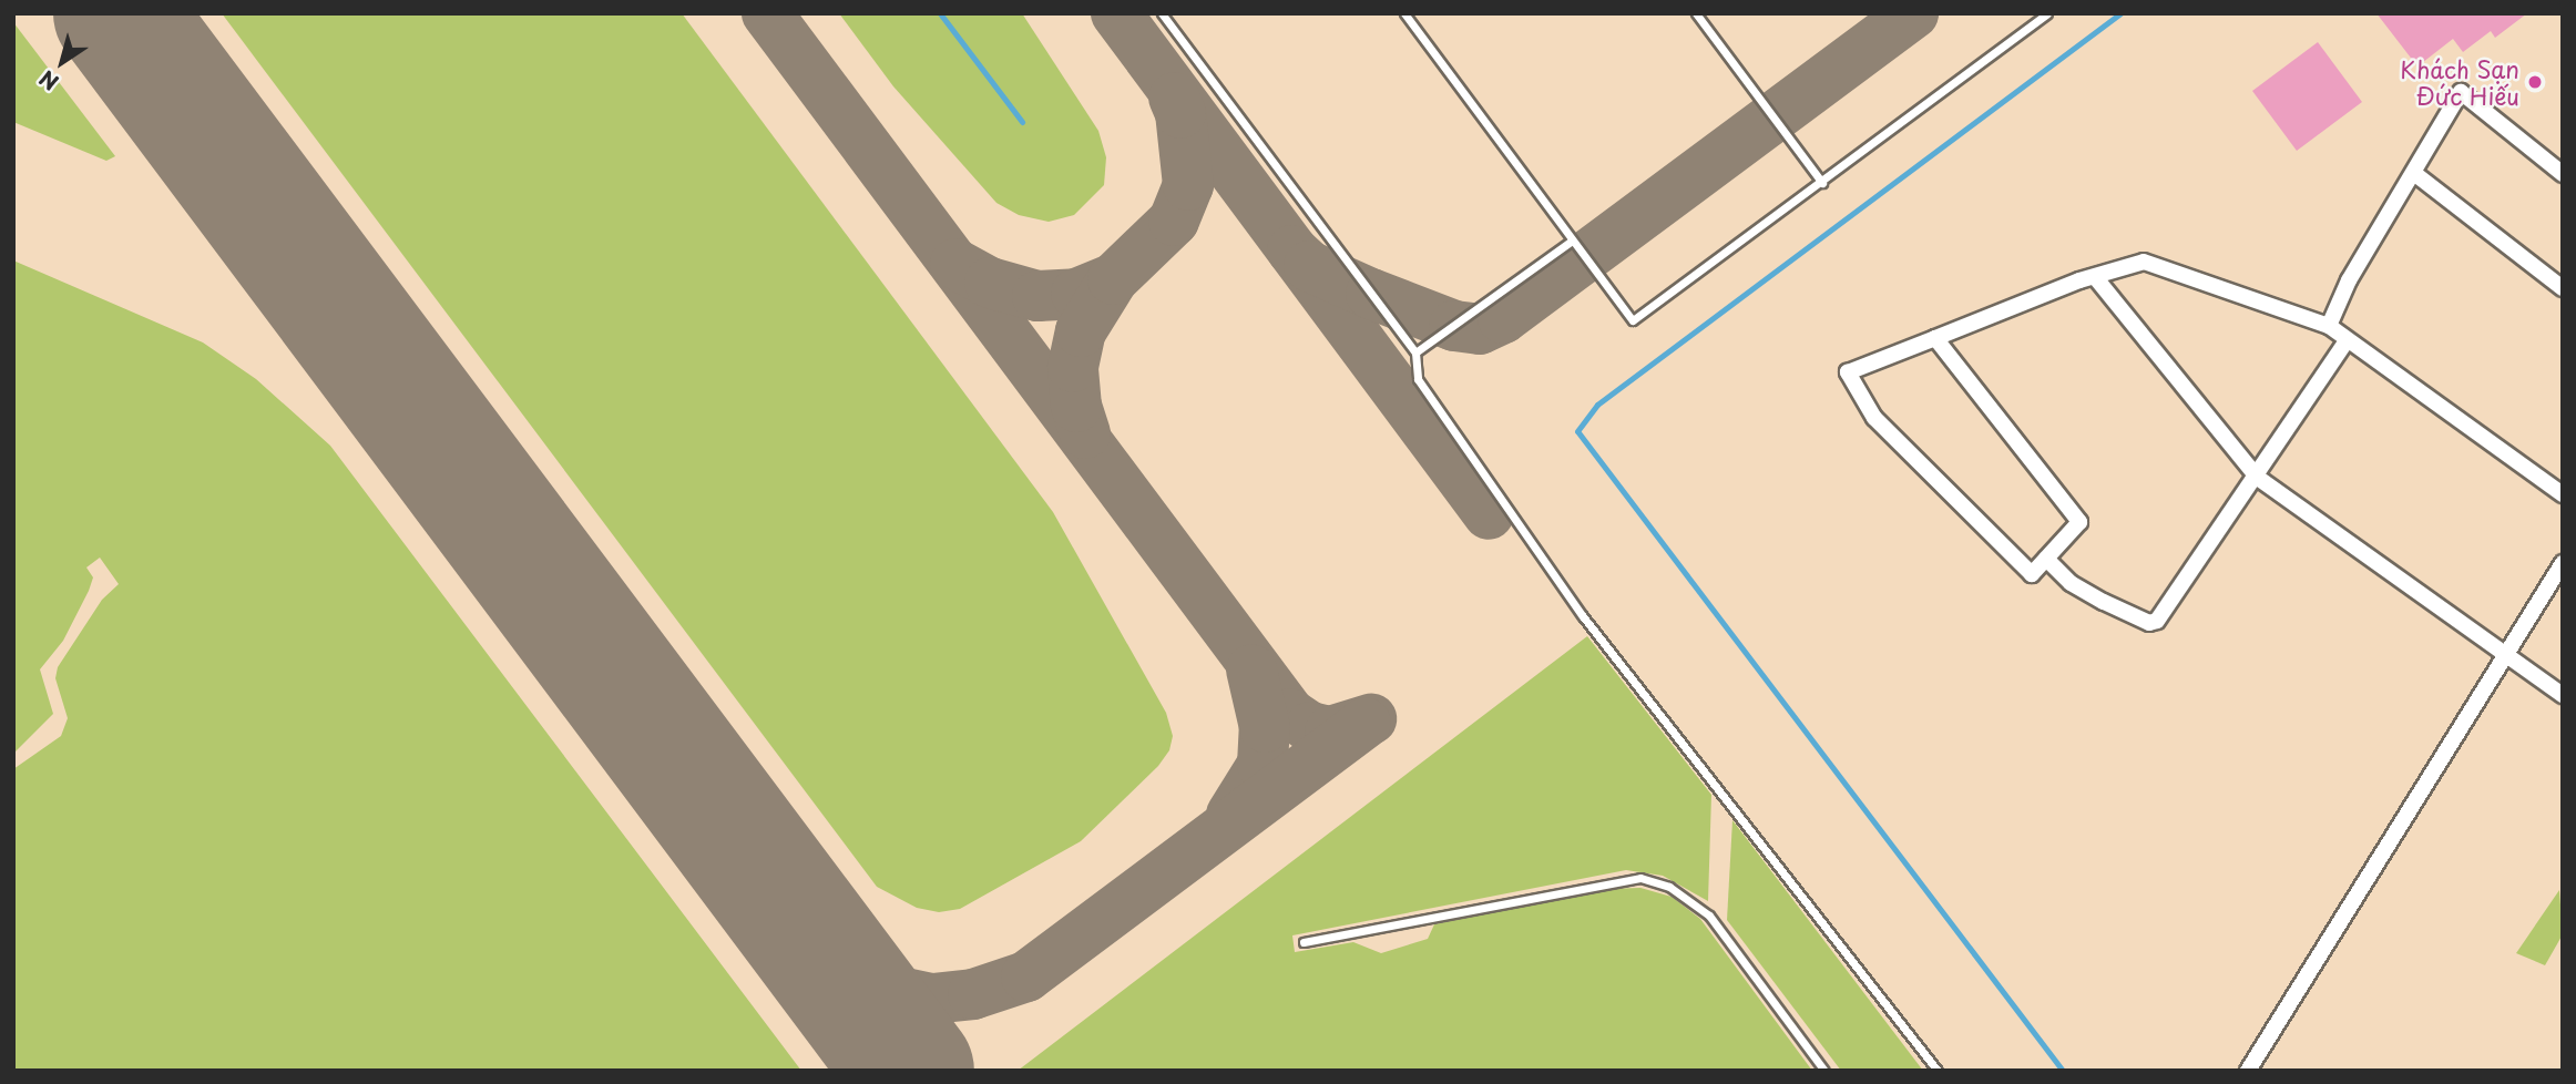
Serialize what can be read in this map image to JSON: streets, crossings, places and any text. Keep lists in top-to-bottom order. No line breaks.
{"places":["Khách Sạn Đức Hiếu"],"north":"bottom left"}
